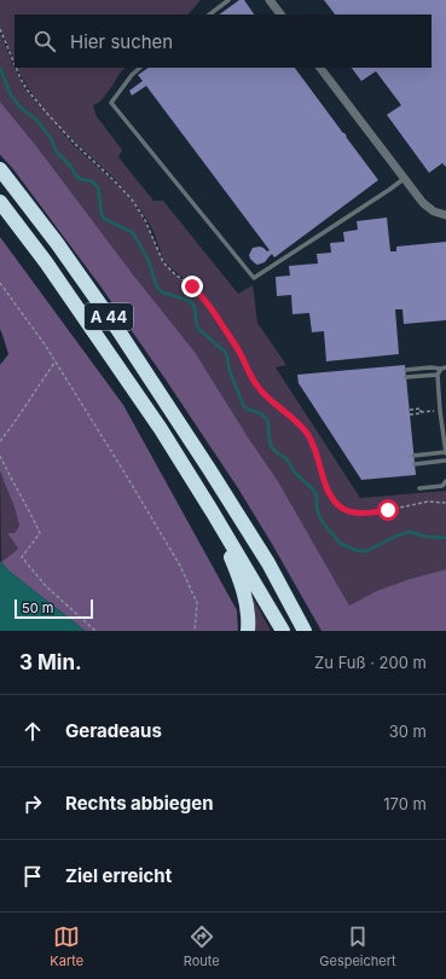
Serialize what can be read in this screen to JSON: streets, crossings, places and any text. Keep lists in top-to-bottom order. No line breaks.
{"streets":{"highway":["A 44"]},"scale_bar":"50 m","page":{"search":"Hier suchen","scale":"50 m","heading":["3 Min.","Zu Fuß · 200 m"],"list":[["Geradeaus","30 m"],["Rechts abbiegen","170 m"],"Ziel erreicht"],"nav":["Karte","Route","Gespeichert"]}}
